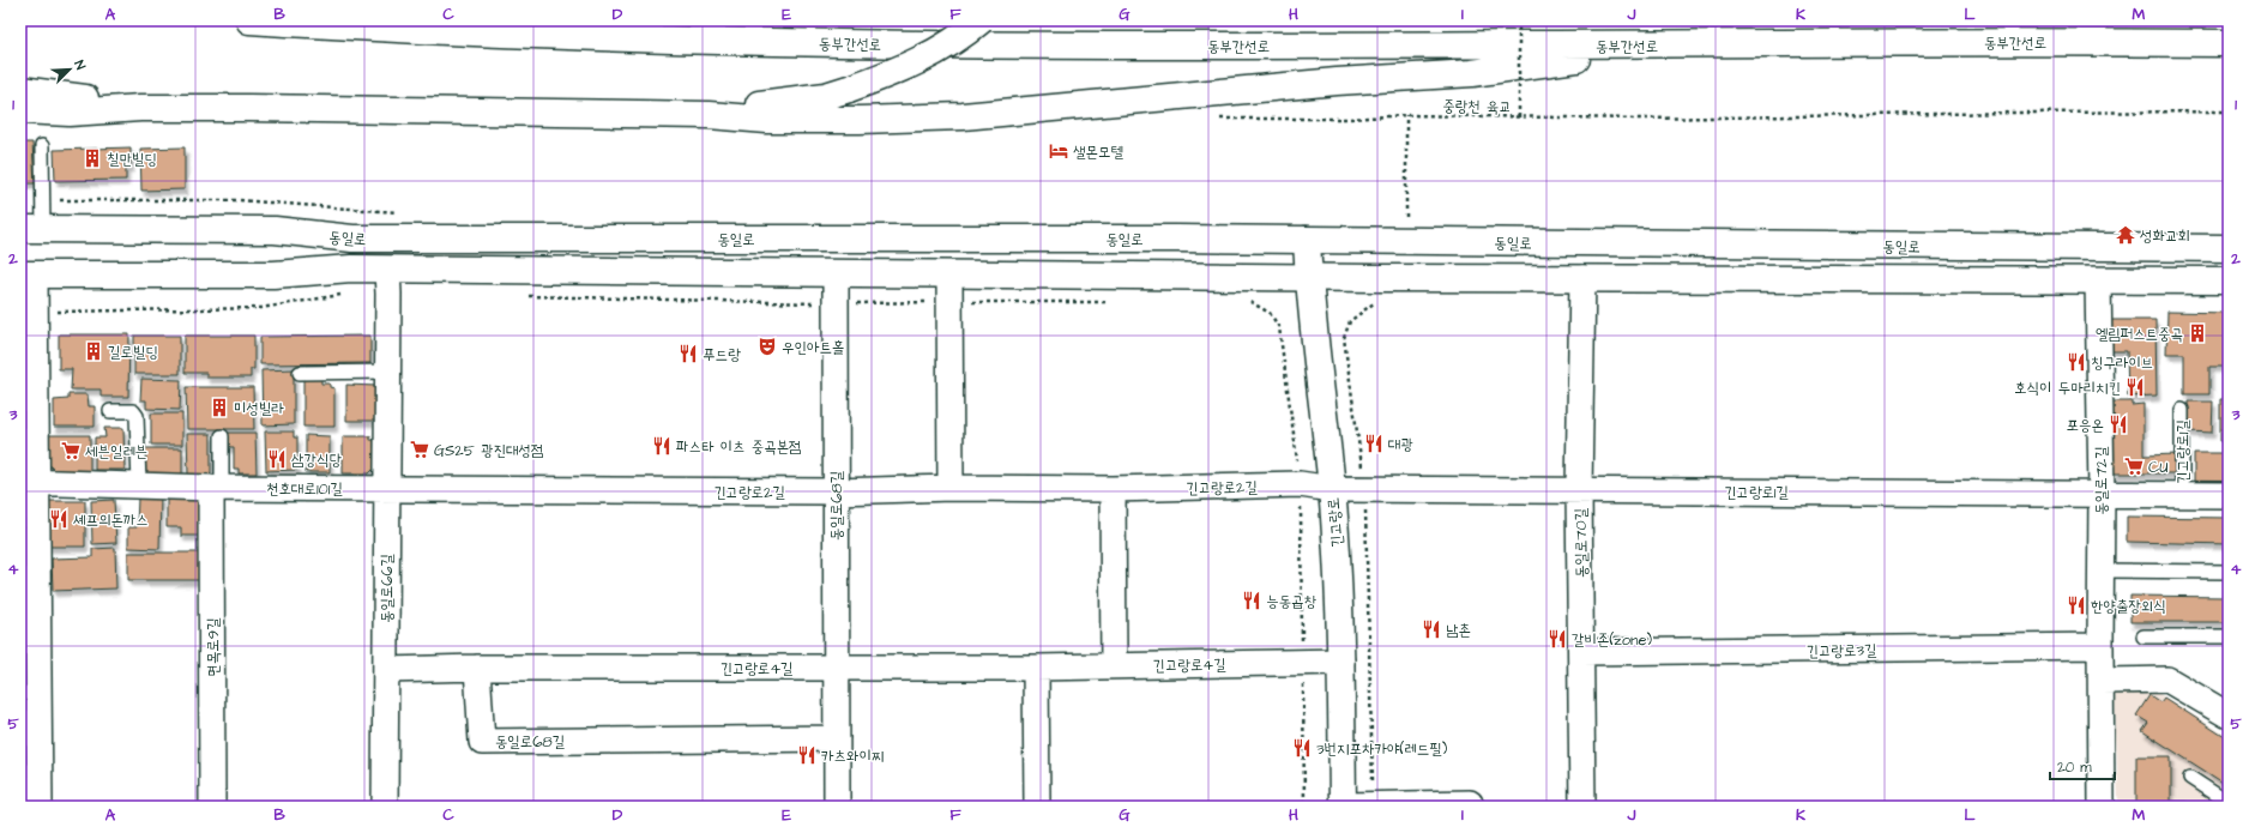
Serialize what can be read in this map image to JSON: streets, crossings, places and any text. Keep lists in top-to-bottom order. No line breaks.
{"streets":{"main road":["동부간선로","동일로","긴고랑로"],"street":["긴고랑로1길","동일로72길","긴고랑로2길","천호대로101길","동일로68길","동일로70길","동일로66길","면목로9길","긴고랑로3길","긴고랑로4길"],"path":["중랑천 육교"]},"crossings":[["동일로","동일로72길"],["동일로","동일로68길"],["동일로","긴고랑로"],["동일로","동일로70길"],["동일로","동일로66길"],["긴고랑로1길","동일로72길"],["긴고랑로1길","긴고랑로2길"],["긴고랑로1길","긴고랑로"],["긴고랑로1길","동일로70길"],["동일로72길","긴고랑로3길"],["긴고랑로2길","천호대로101길"],["긴고랑로2길","동일로68길"],["긴고랑로2길","긴고랑로"],["긴고랑로2길","동일로66길"],["천호대로101길","동일로66길"],["천호대로101길","면목로9길"],["동일로68길","긴고랑로4길"],["긴고랑로","긴고랑로4길"],["동일로70길","긴고랑로3길"],["동일로66길","긴고랑로4길"]],"places":{"hotel":["샐몬모텔"],"building":["칠만빌딩","엘림퍼스트중곡","길로빌딩","미성빌라"],"temple":["성화교회"],"theatre":["우인아트홀"],"restaurant":["푸드랑","칭구라이브","호식이 두마리치킨","포응온","대광","파스타 이츠 중곡본점","삼강식당","셰프의돈까스","능동곱창","한양출장외식","남촌","갈비존(zone)","3번지포차카야(레드필)","카츠와이찌"],"supermarket":["GS25 광진대성점","세븐일레븐","CU"]},"scale_bar":"20 m","north":"top right","grid":{"columns":["A","B","C","D","E","F","G","H","I","J","K","L","M"],"rows":["1","2","3","4","5"]}}
